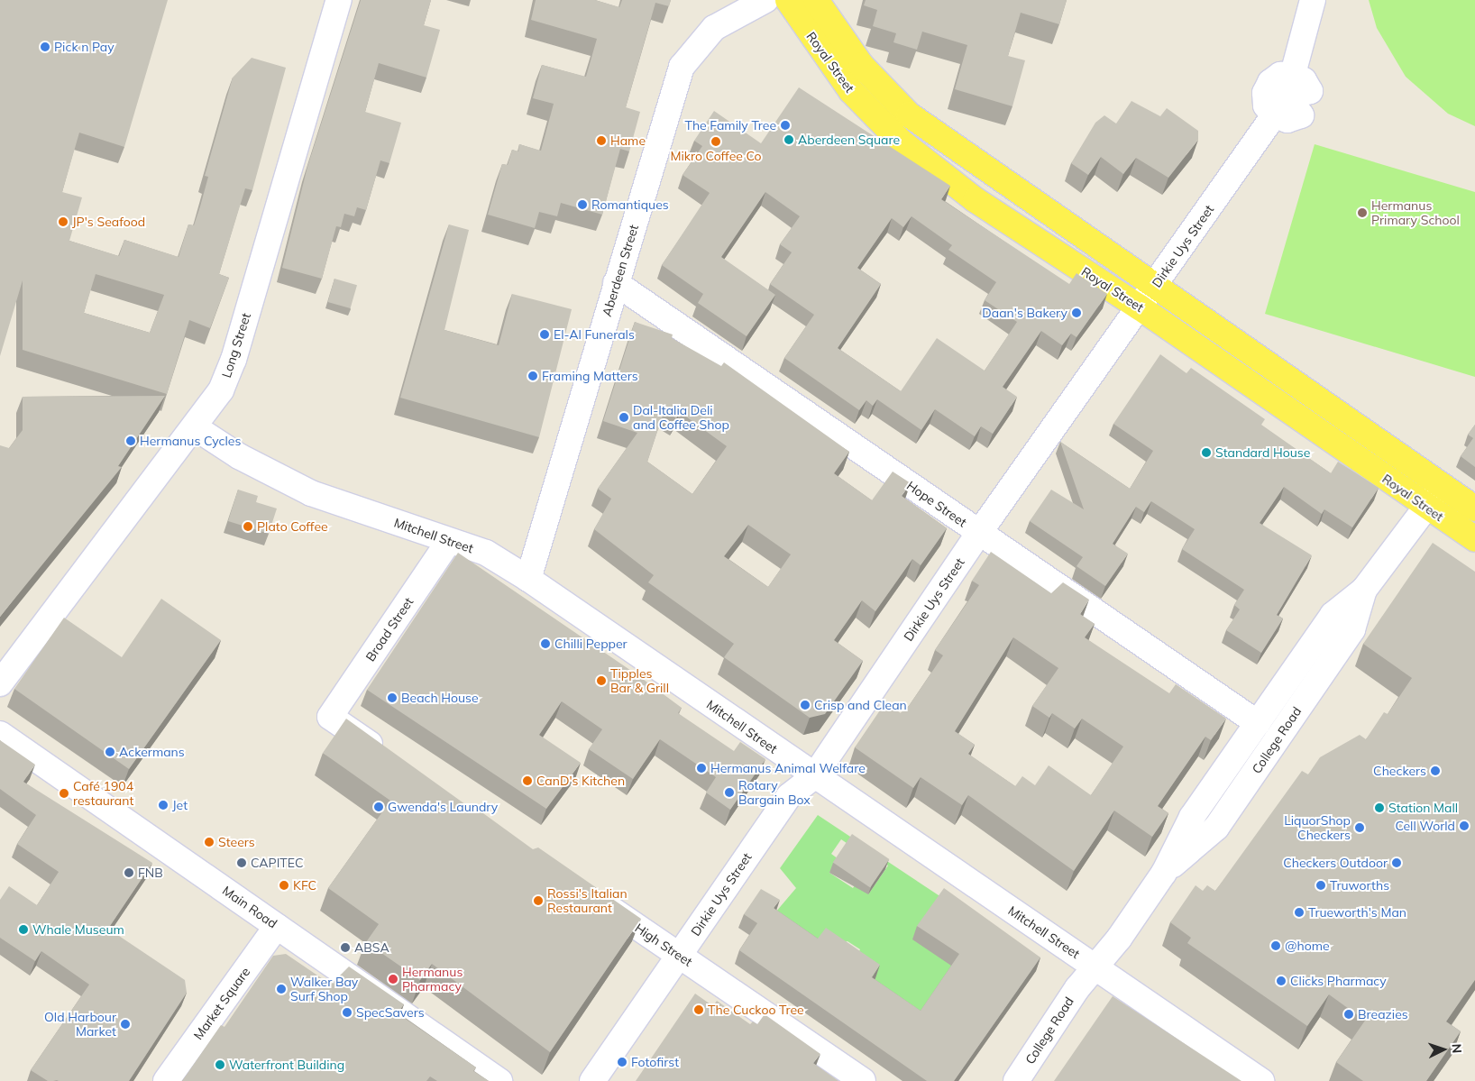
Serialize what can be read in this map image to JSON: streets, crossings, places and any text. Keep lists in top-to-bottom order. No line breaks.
{"streets":{"main road":["Royal Street"],"street":["Dirkie Uys Street","Aberdeen Street","Long Street","Hope Street","Mitchell Street","Broad Street","College Road","Main Road","High Street","Market Square"]},"crossings":[["Royal Street","Dirkie Uys Street"],["Royal Street","College Road"],["Dirkie Uys Street","Hope Street"],["Dirkie Uys Street","Mitchell Street"],["Dirkie Uys Street","High Street"],["Aberdeen Street","Hope Street"],["Aberdeen Street","Mitchell Street"],["Long Street","Mitchell Street"],["Hope Street","College Road"],["Mitchell Street","Broad Street"],["Mitchell Street","College Road"],["Main Road","Market Square"]],"places":["Pick n Pay","The Family Tree","Aberdeen Square","Hame","Mikro Coffee Co","Romantiques","Hermanus Primary School","JP's Seafood","Daan's Bakery","El-Al Funerals","Framing Matters","Dal-Italia Deli and Coffee Shop","Hermanus Cycles","Standard House","Plato Coffee","Chilli Pepper","Tipples Bar & Grill","Beach House","Crisp and Clean","Ackermans","Hermanus Animal Welfare","Checkers","CanD's Kitchen","Rotary Bargain Box","Café 1904 restaurant","Jet","Gwenda's Laundry","Station Mall","Cell World","LiquorShop Checkers","Steers","CAPITEC","Checkers Outdoor","FNB","KFC","Truworths","Rossi's Italian Restaurant","Trueworth's Man","Whale Museum","@home","ABSA","Hermanus Pharmacy","Clicks Pharmacy","Walker Bay Surf Shop","The Cuckoo Tree","SpecSavers","Breazies","Old Harbour Market","Fotofirst","Waterfront Building"],"north":"right"}
